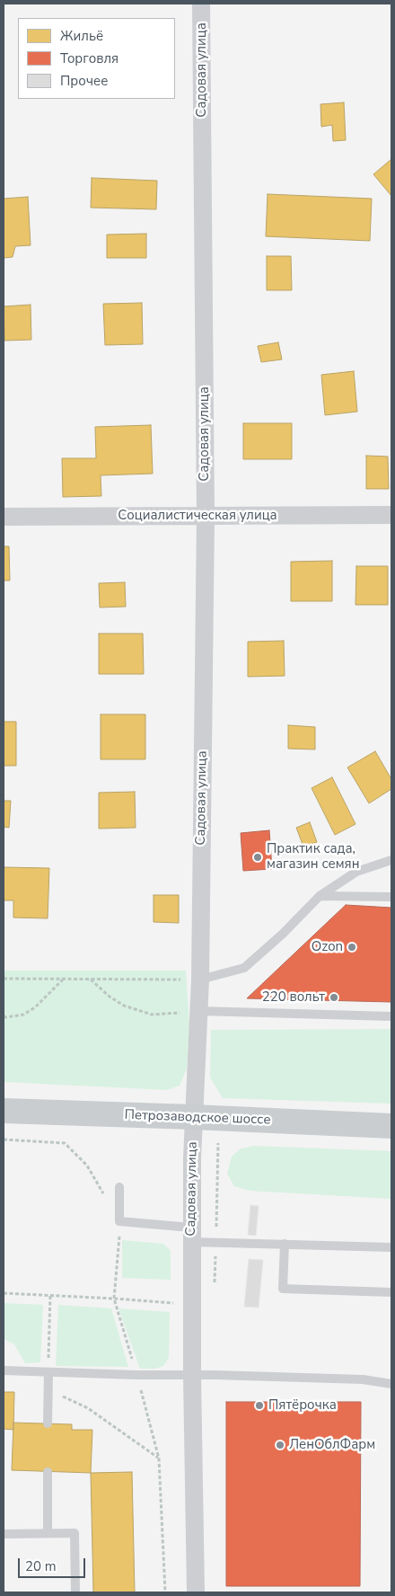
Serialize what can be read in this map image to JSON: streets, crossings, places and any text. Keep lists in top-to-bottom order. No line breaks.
{"streets":{"main road":["Петрозаводское шоссе"],"street":["Садовая улица","Социалистическая улица"]},"crossings":[["Садовая улица","Социалистическая улица"],["Садовая улица","Петрозаводское шоссе"]],"places":["Практик сада, магазин семян","Ozon","220 вольт","Пятёрочка","ЛенОблФарм"],"legend":["Жильё","Торговля","Прочее"],"scale_bar":"20 m"}
